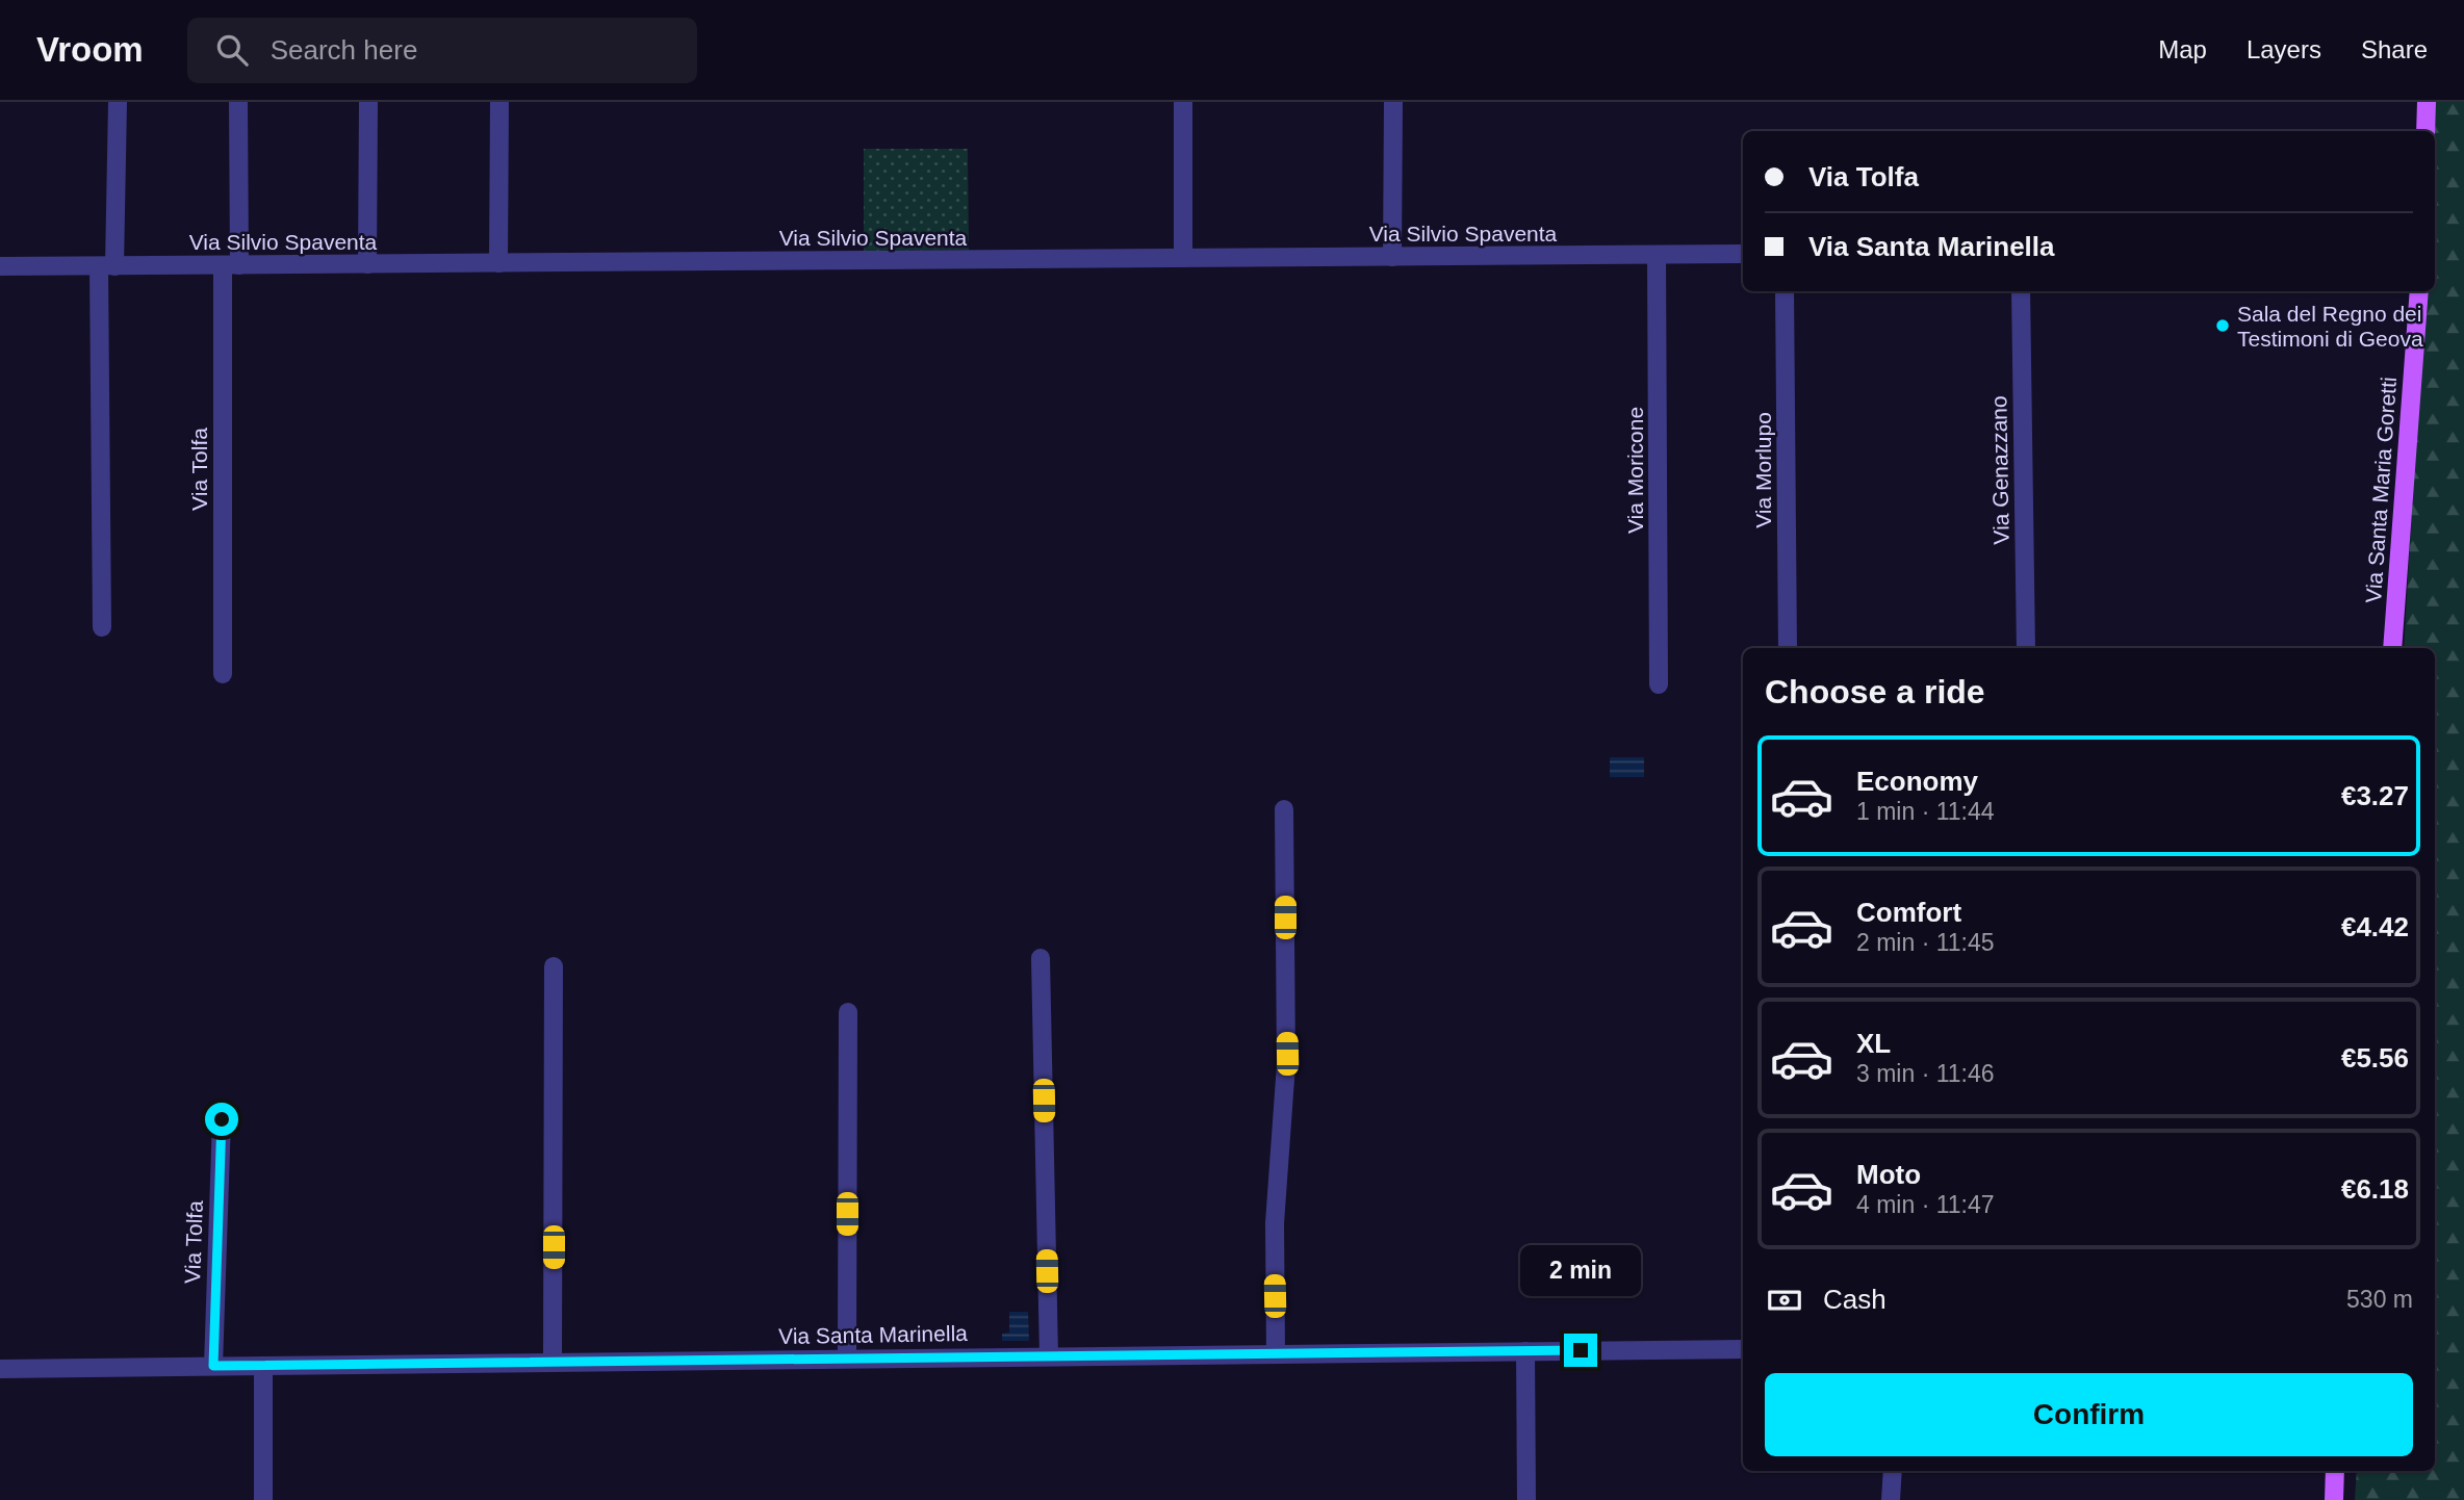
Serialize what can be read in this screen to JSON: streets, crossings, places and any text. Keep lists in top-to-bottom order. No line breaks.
{"streets":{"main road":["Via Santa Maria Goretti"],"street":["Via Silvio Spaventa","Via Tolfa","Via Moricone","Via Morlupo","Via Genazzano","Via Santa Marinella"]},"crossings":[["Via Silvio Spaventa","Via Tolfa"],["Via Silvio Spaventa","Via Moricone"],["Via Tolfa","Via Santa Marinella"]],"places":["Sala del Regno dei Testimoni di Geova"],"page":{"header":"Vroom","search":"Search here","nav":["Map","Layers","Share"],"banner":["Via Tolfa","Via Santa Marinella"],"heading":"Choose a ride","list":[{"name":"Economy","note":"1 min · 11:44","value":"€3.27"},{"name":"Comfort","note":"2 min · 11:45","value":"€4.42"},{"name":"XL","note":"3 min · 11:46","value":"€5.56"},{"name":"Moto","note":"4 min · 11:47","value":"€6.18"}],"bubble":"2 min","pay":["Cash","530 m"],"buttons":"Confirm"}}
